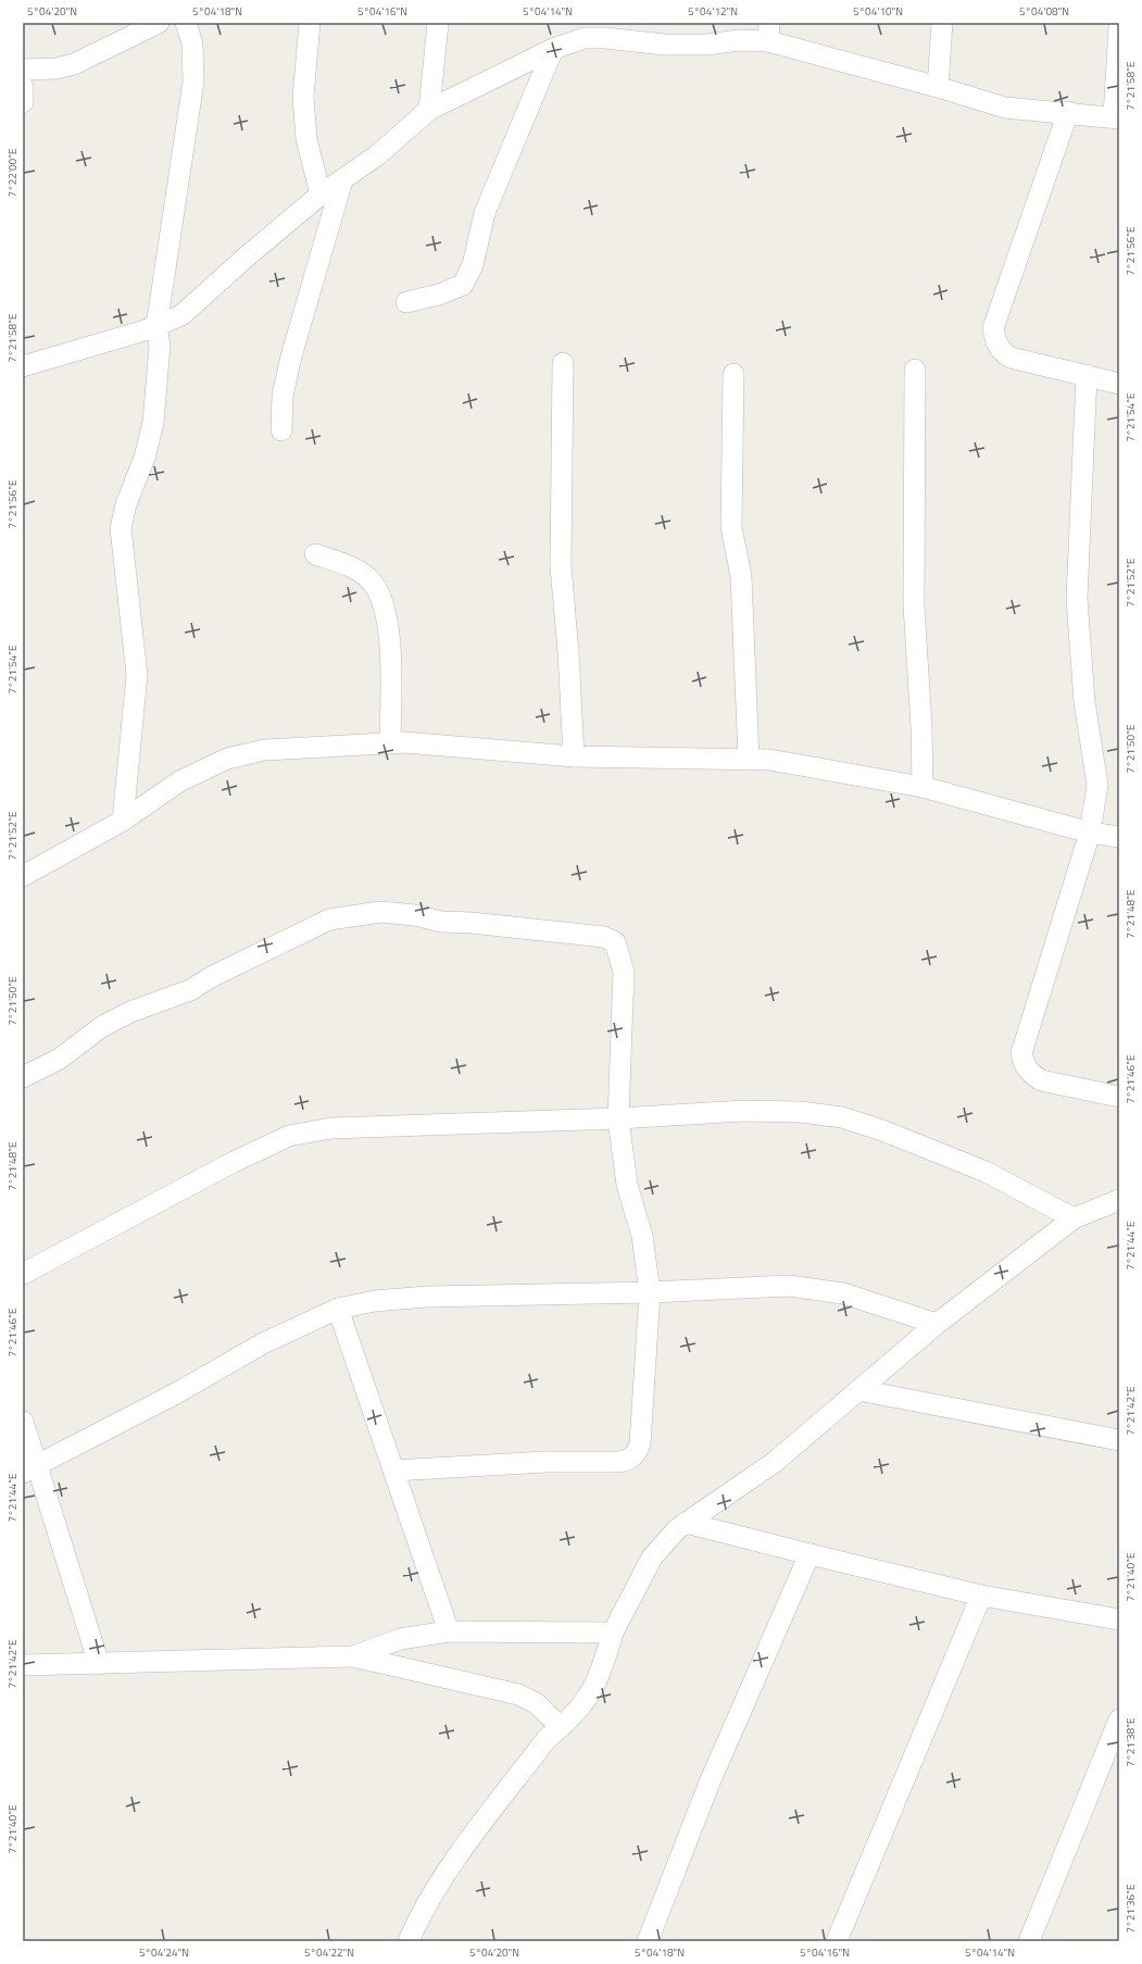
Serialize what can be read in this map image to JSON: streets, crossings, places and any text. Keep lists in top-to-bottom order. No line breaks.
{"coordinates":["5°04'20\"N","5°04'18\"N","5°04'16\"N","5°04'14\"N","5°04'12\"N","5°04'10\"N","5°04'08\"N","7°21'58\"E","7°22'00\"E","7°21'56\"E","7°21'54\"E","7°21'52\"E","7°21'50\"E","7°21'48\"E","7°21'46\"E","7°21'44\"E","7°21'42\"E","7°21'40\"E","7°21'38\"E","7°21'36\"E","5°04'24\"N","5°04'22\"N"]}
